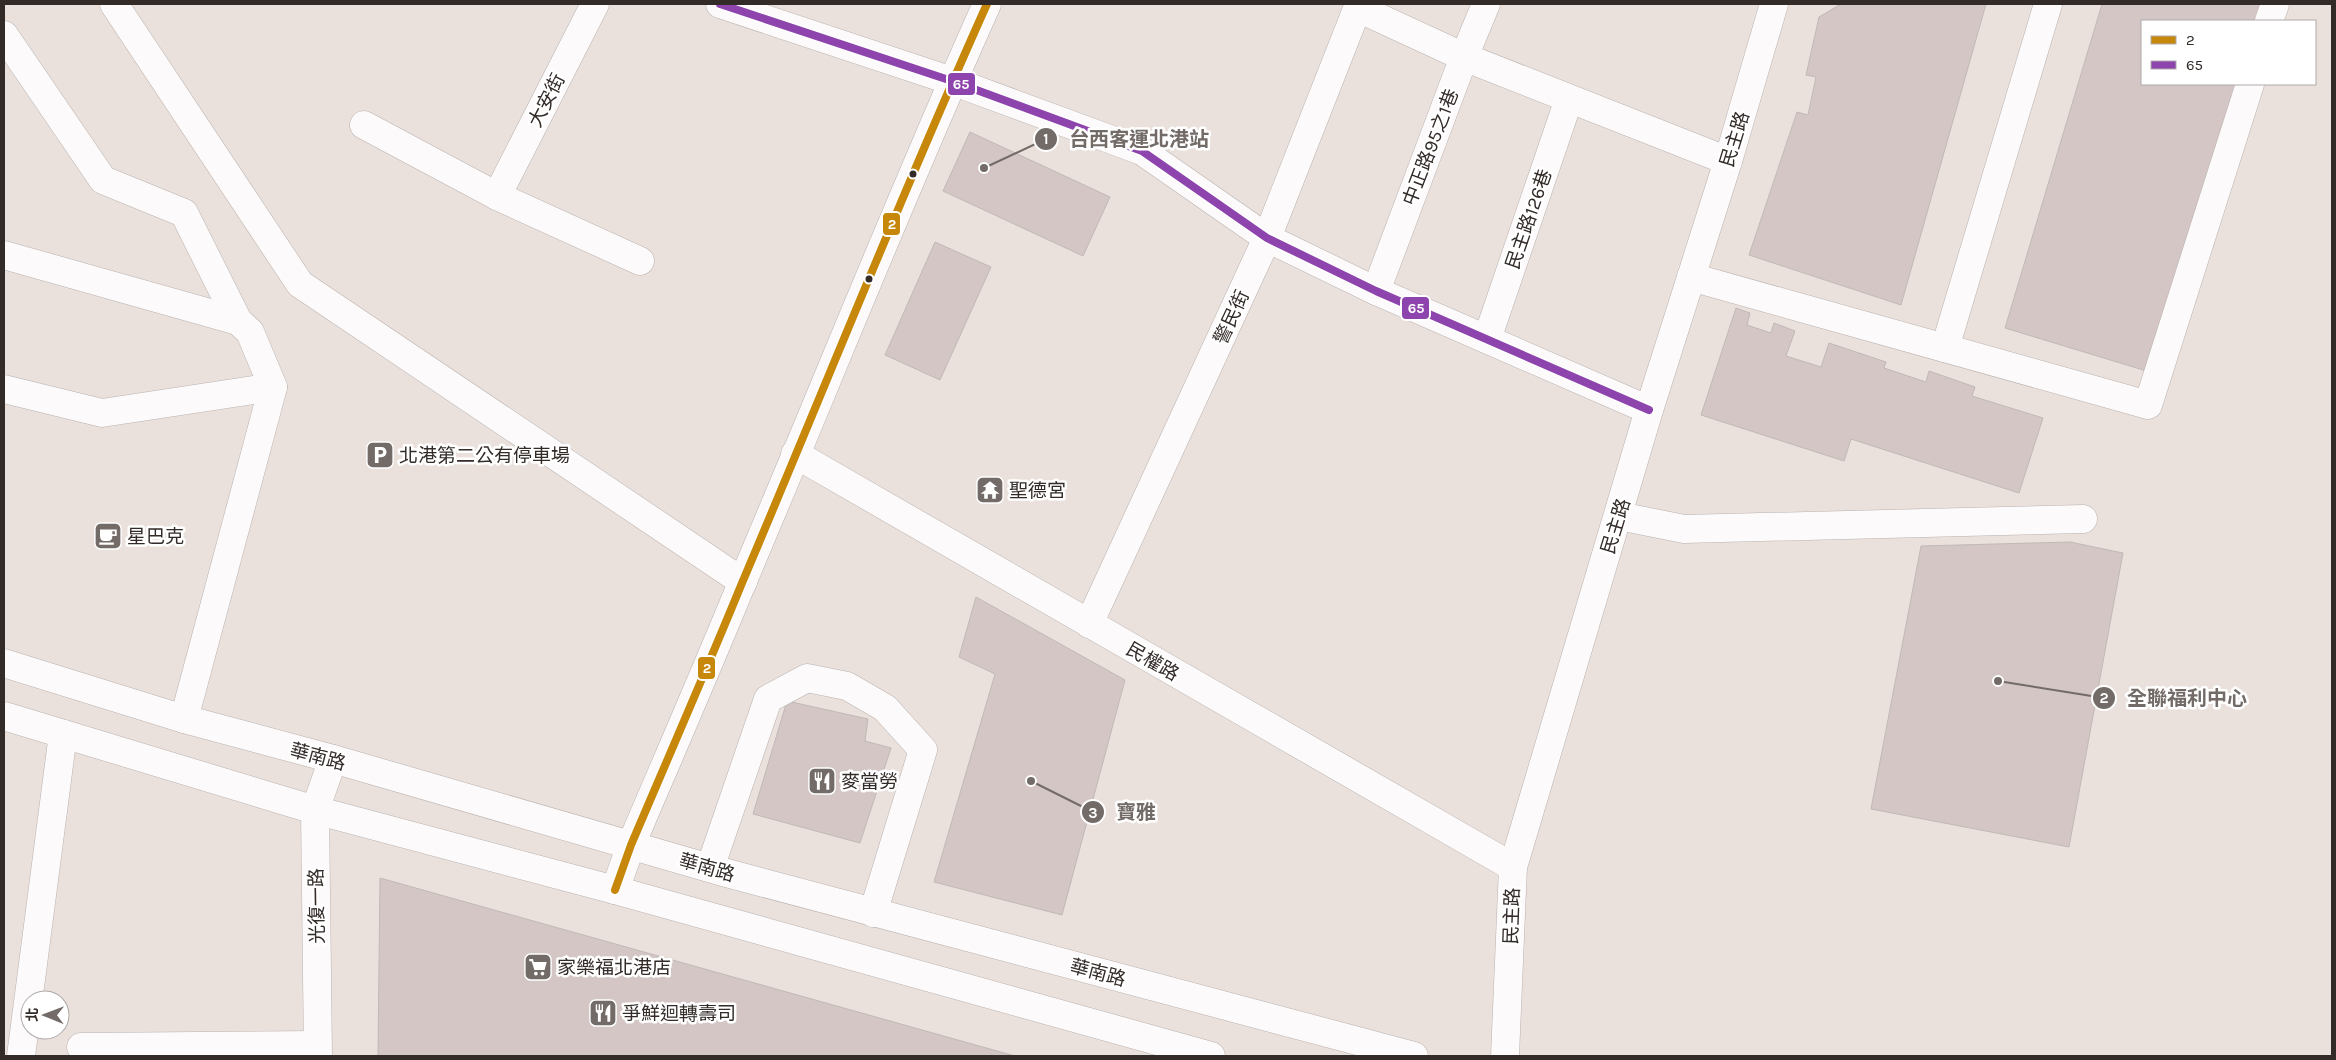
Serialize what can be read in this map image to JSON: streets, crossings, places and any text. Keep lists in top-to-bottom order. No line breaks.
{"streets":{"street":["大安街","民主路","中正路95之1巷","民主路126巷","警民街","民權路","華南路","光復一路"]},"crossings":[["民主路","民權路"],["警民街","民權路"],["華南路","光復一路"]],"places":{"other":["台西客運北港站","全聯福利中心","寶雅"],"parking":["北港第二公有停車場"],"temple":["聖德宮"],"cafe":["星巴克"],"restaurant":["麥當勞","爭鮮迴轉壽司"],"supermarket":["家樂福北港店"]},"lines":["transit line 2","transit line 65"],"legend":["2","65"],"north":"left"}
